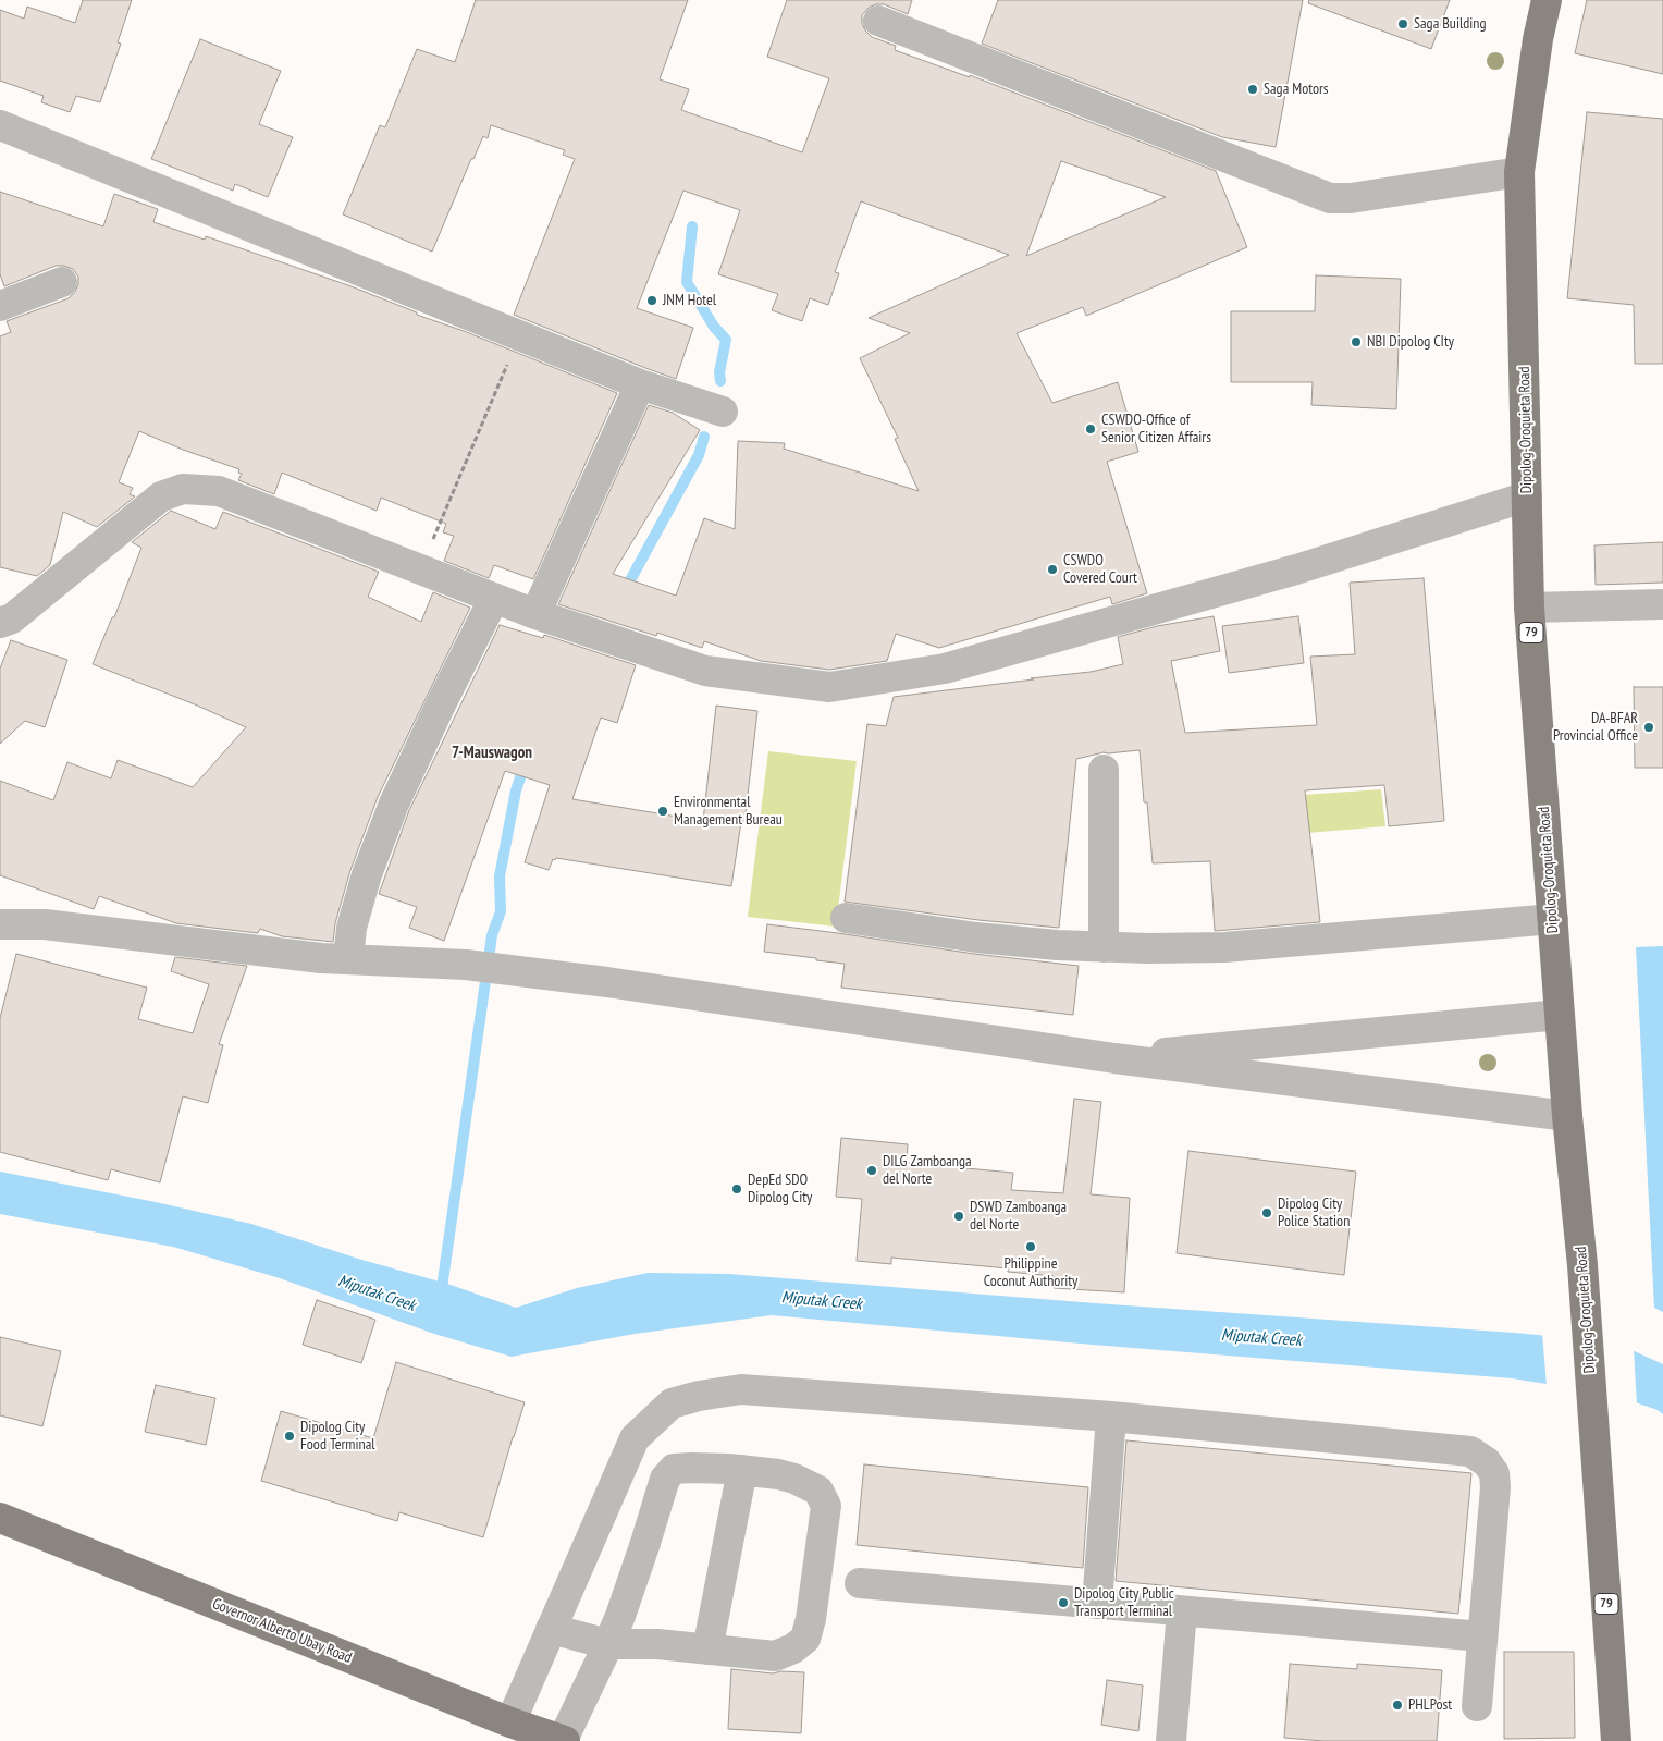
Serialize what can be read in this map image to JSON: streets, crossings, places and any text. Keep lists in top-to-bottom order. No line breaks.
{"streets":{"main road":["Dipolog-Oroquieta Road","79","Governor Alberto Ubay Road"]},"districts":["7-Mauswagon"],"water":["Miputak Creek"],"places":["Saga Building","Saga Motors","JNM Hotel","NBI Dipolog CIty","CSWDO-Office of Senior Citizen Affairs","CSWDO Covered Court","DA-BFAR Provincial Office","Environmental Management Bureau","DILG Zamboanga del Norte","DepEd SDO Dipolog City","Dipolog City Police Station","DSWD Zamboanga del Norte","Philippine Coconut Authority","Dipolog City Food Terminal","Dipolog City Public Transport Terminal","PHLPost"]}
